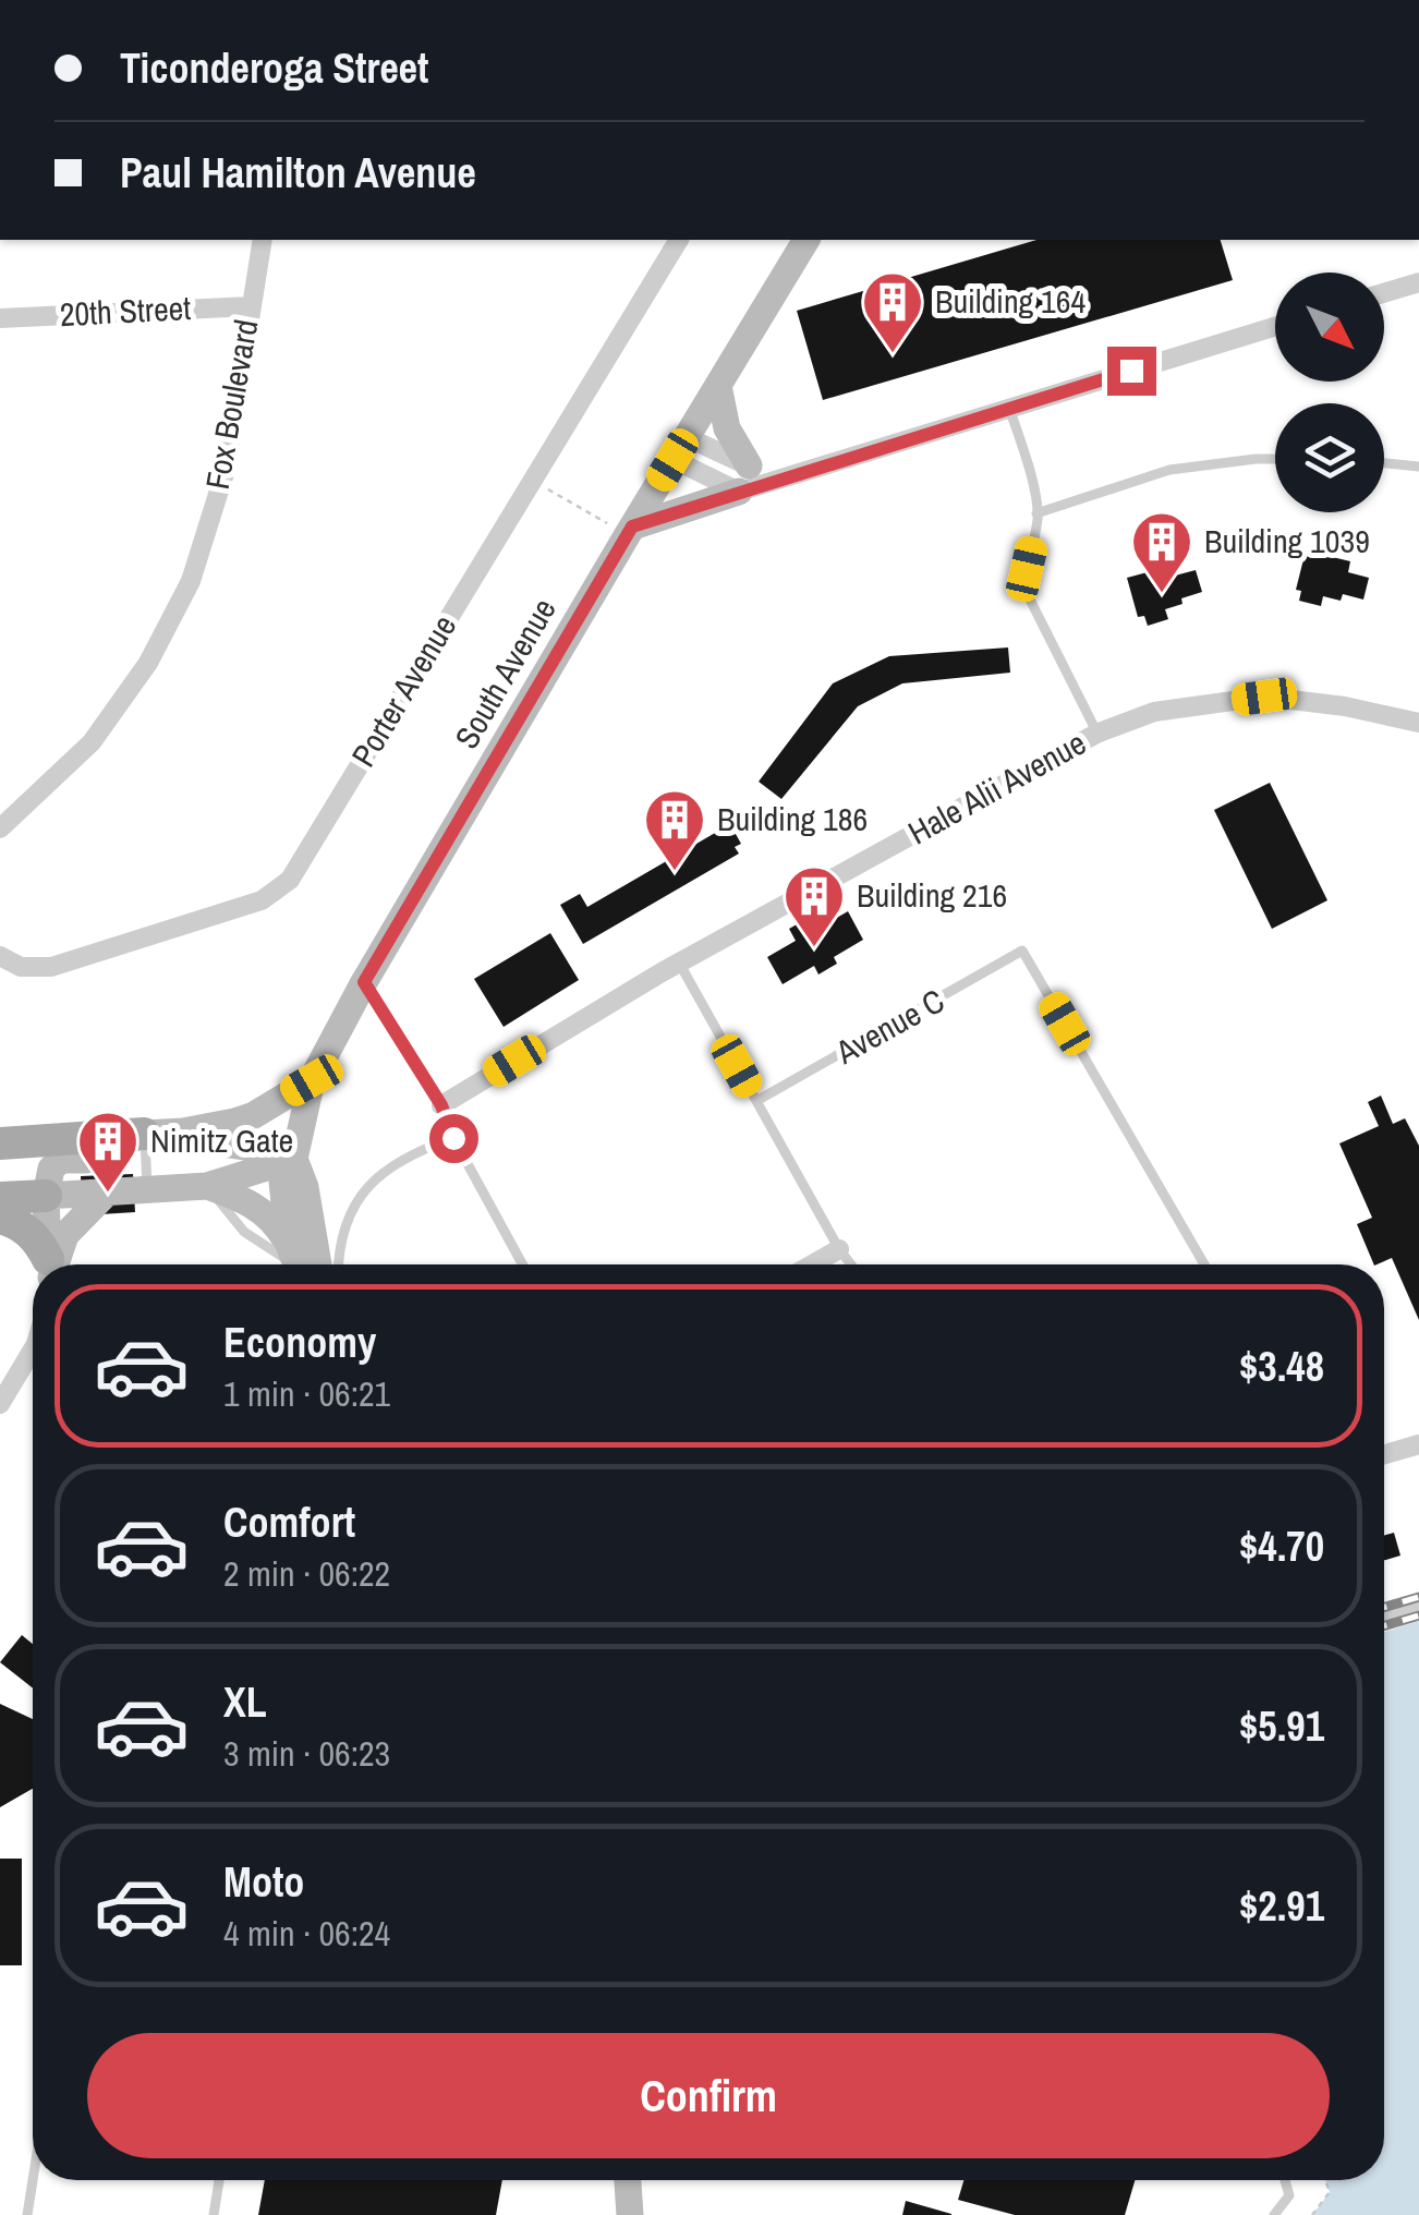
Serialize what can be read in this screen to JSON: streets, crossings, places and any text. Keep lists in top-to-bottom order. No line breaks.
{"streets":{"street":["20th Street","Fox Boulevard","South Avenue","Porter Avenue","Hale Alii Avenue"],"lane":["Avenue C"]},"crossings":[["20th Street","Fox Boulevard"]],"places":{"building":["Building 164","Building 1039","Building 186","Building 216","Nimitz Gate"]},"north":"bottom right","page":{"banner":["Ticonderoga Street","Paul Hamilton Avenue"],"list":[{"name":"Economy","note":"1 min · 06:21","value":"$3.48"},{"name":"Comfort","note":"2 min · 06:22","value":"$4.70"},{"name":"XL","note":"3 min · 06:23","value":"$5.91"},{"name":"Moto","note":"4 min · 06:24","value":"$2.91"}],"buttons":"Confirm"}}
